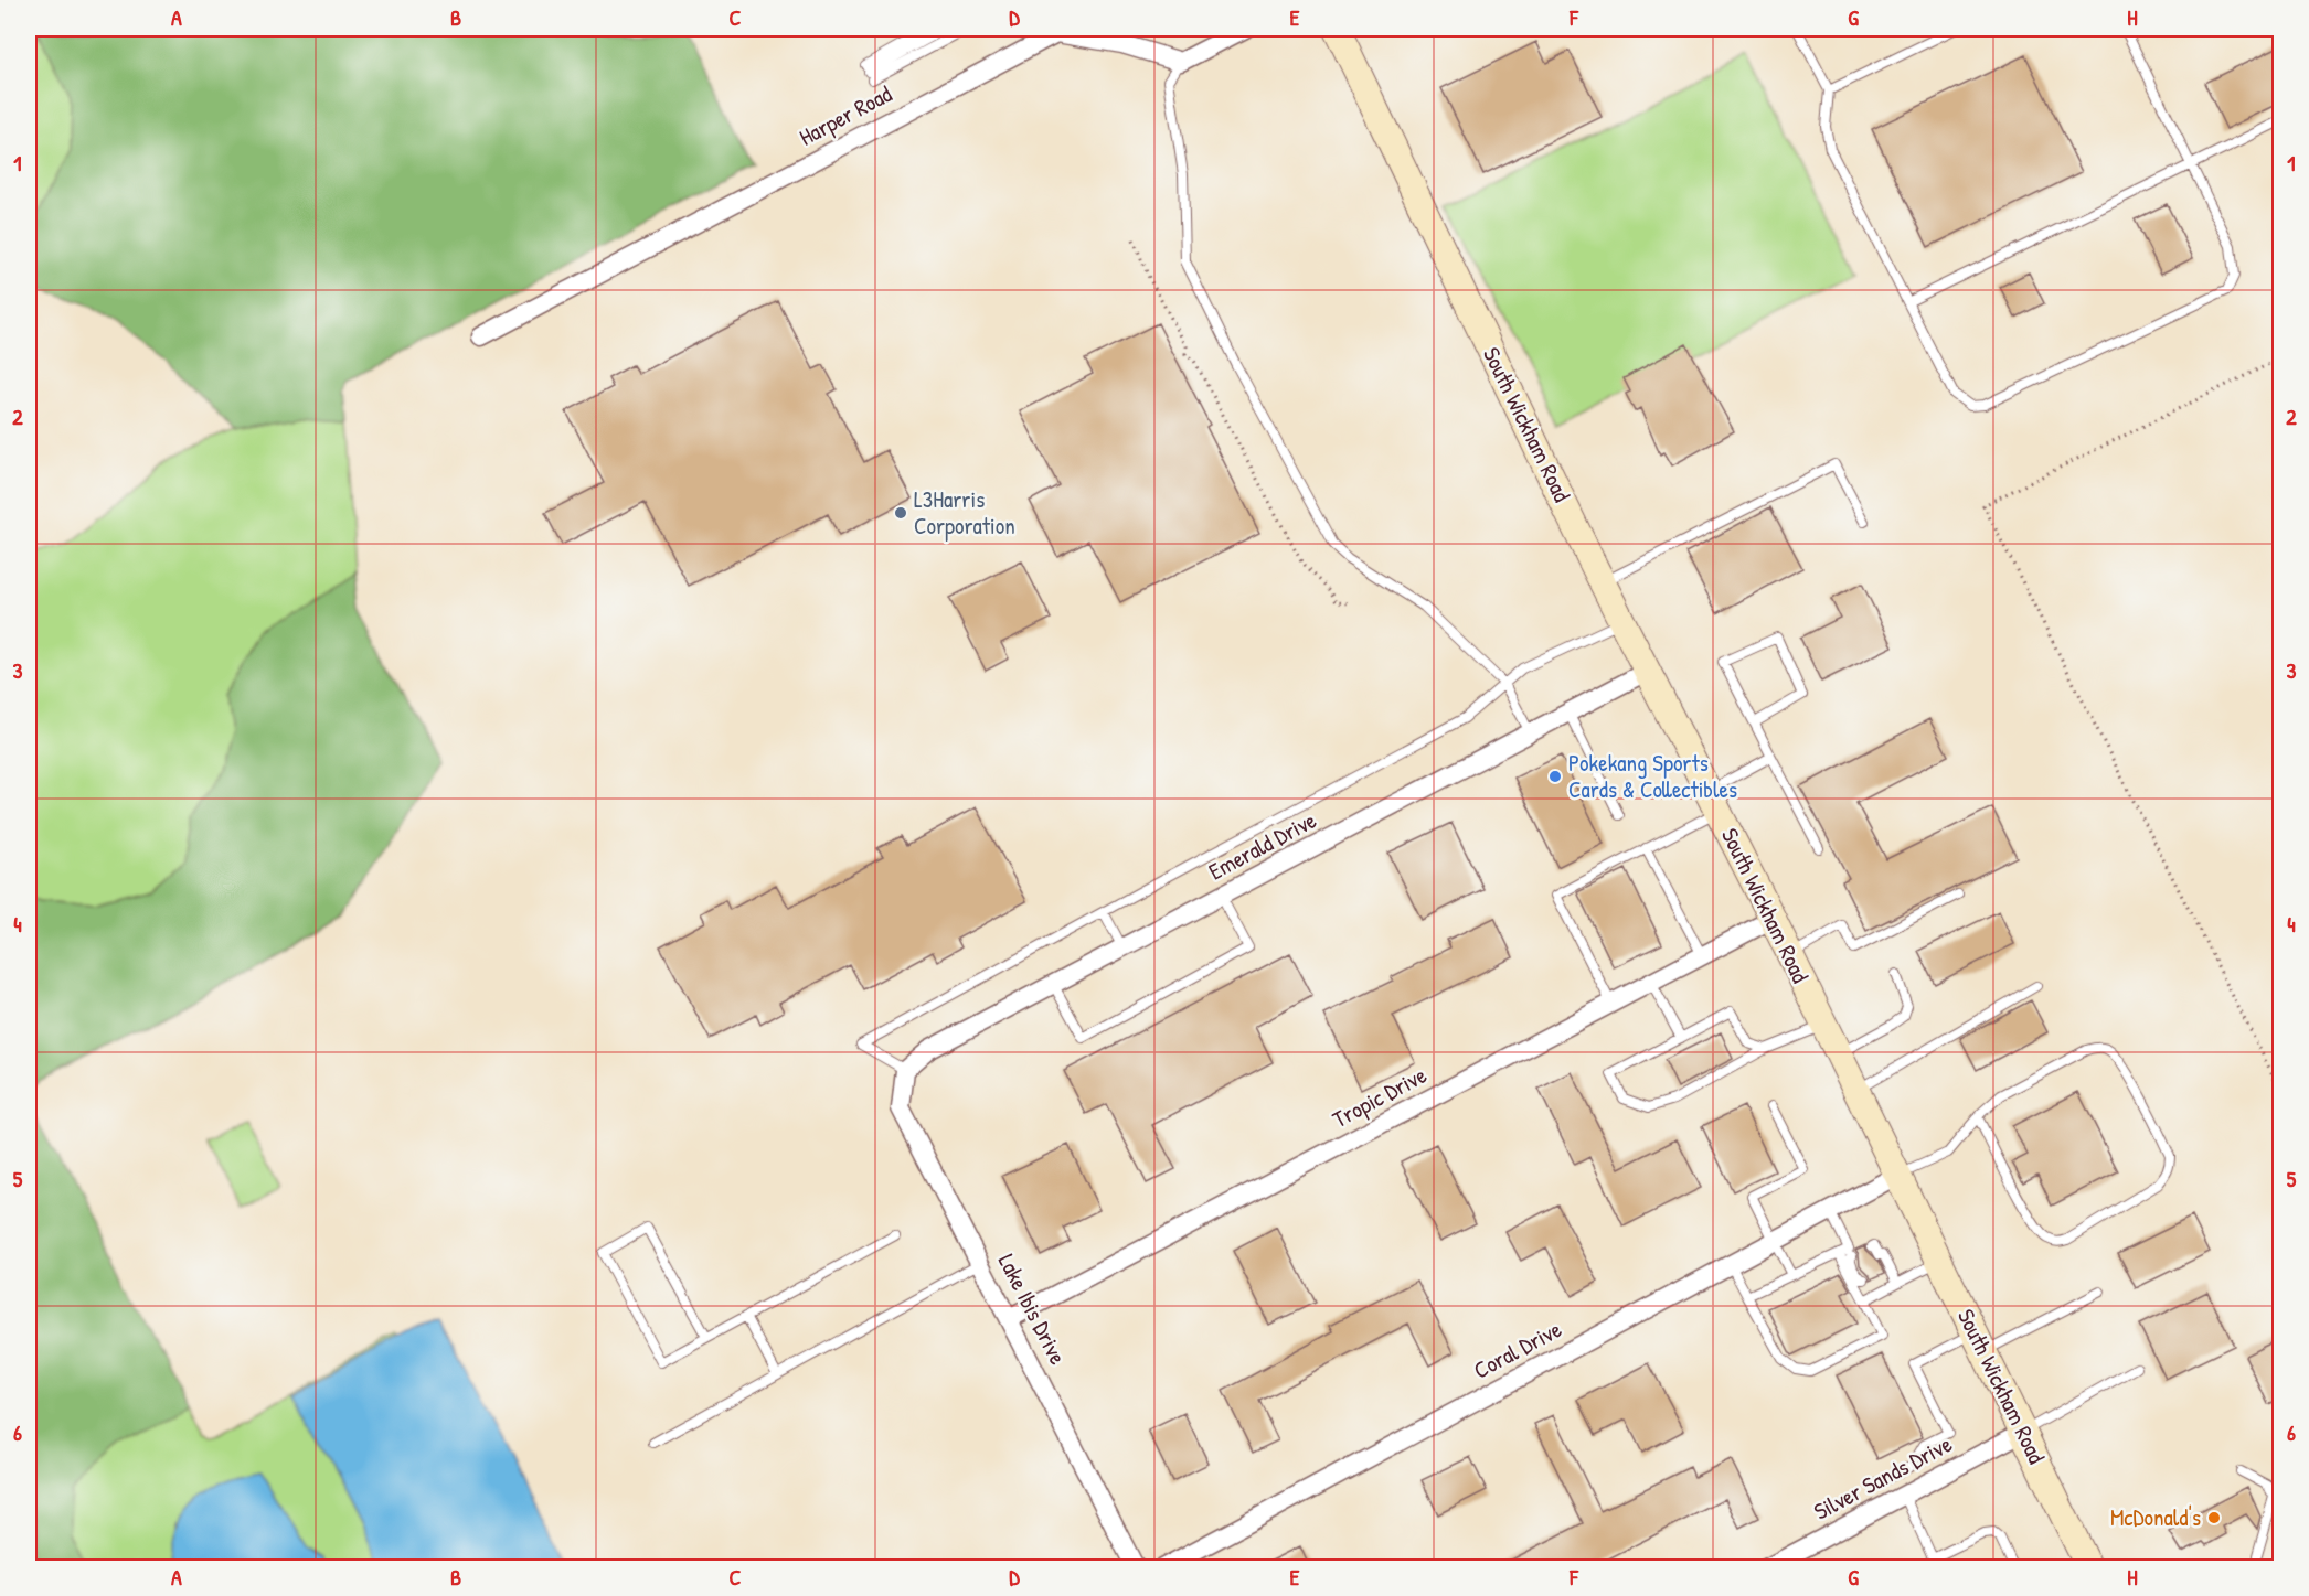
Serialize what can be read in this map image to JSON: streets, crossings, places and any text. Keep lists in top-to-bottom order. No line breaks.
{"streets":{"main road":["South Wickham Road"],"street":["Harper Road","Emerald Drive","Tropic Drive","Lake Ibis Drive","Coral Drive","Silver Sands Drive"]},"crossings":[["South Wickham Road","Emerald Drive"],["South Wickham Road","Tropic Drive"],["South Wickham Road","Coral Drive"],["South Wickham Road","Silver Sands Drive"],["Emerald Drive","Lake Ibis Drive"],["Tropic Drive","Lake Ibis Drive"]],"places":["L3Harris Corporation","Pokekang Sports Cards & Collectibles","McDonald's"],"grid":{"columns":["A","B","C","D","E","F","G","H"],"rows":["1","2","3","4","5","6"]}}
